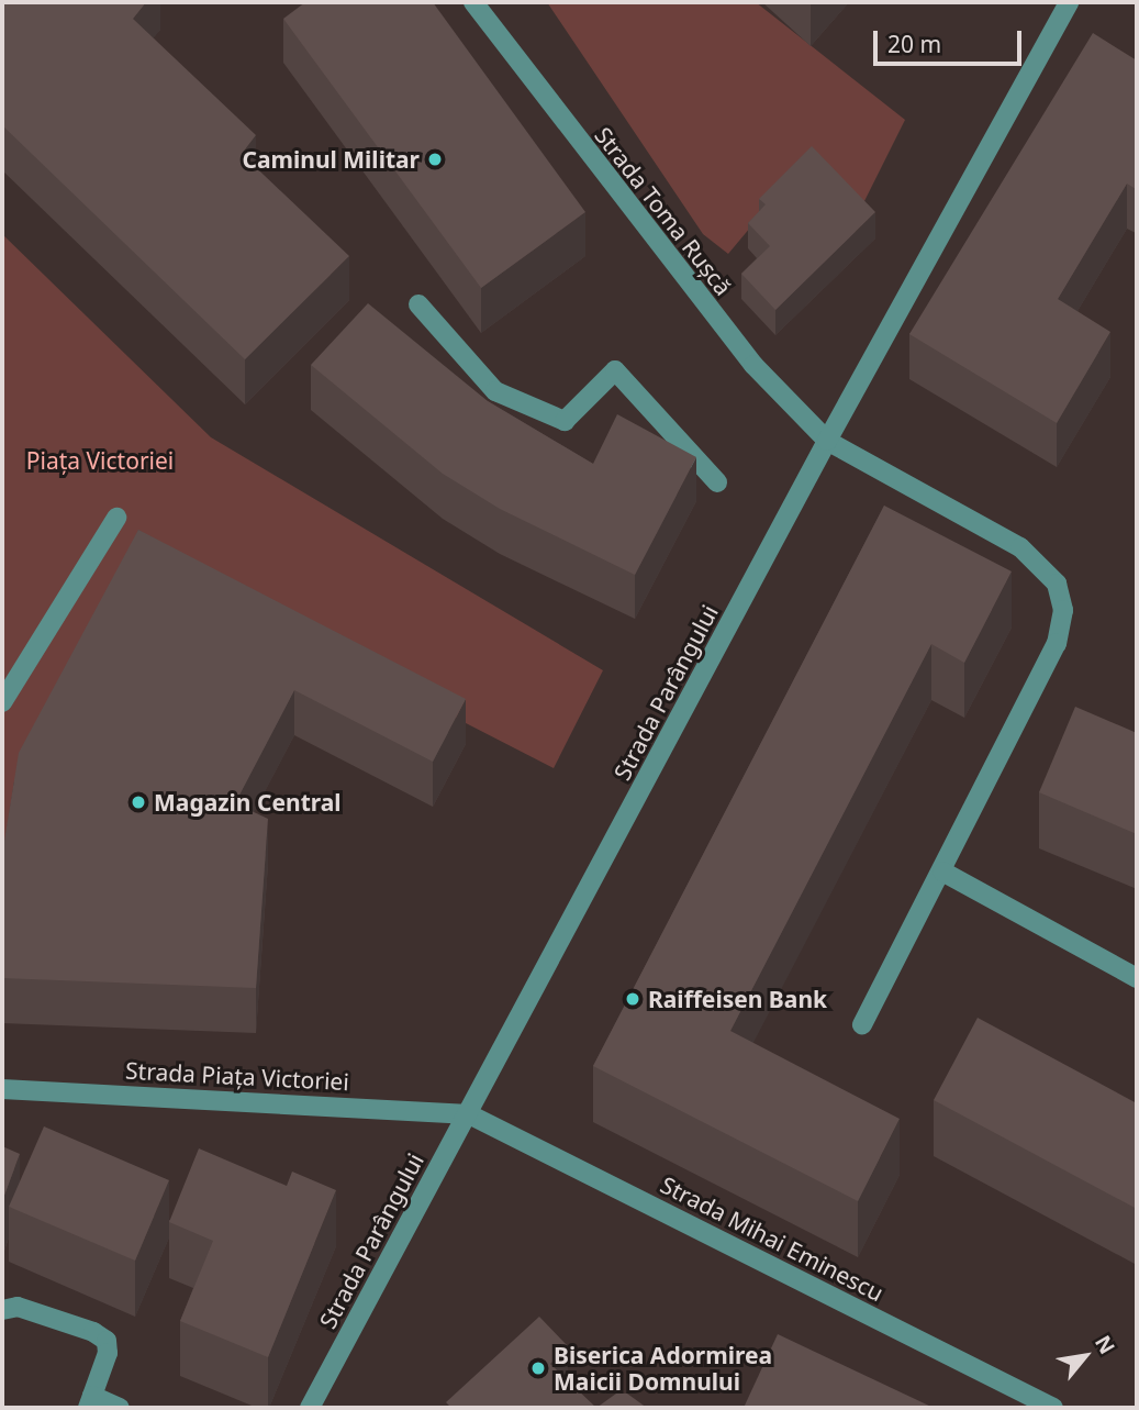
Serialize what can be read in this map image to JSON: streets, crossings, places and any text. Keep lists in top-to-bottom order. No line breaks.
{"streets":{"street":["Strada Toma Rușcă","Strada Parângului","Strada Piața Victoriei","Strada Mihai Eminescu"]},"crossings":[["Strada Toma Rușcă","Strada Parângului"],["Strada Parângului","Strada Piața Victoriei"],["Strada Parângului","Strada Mihai Eminescu"],["Strada Piața Victoriei","Strada Mihai Eminescu"]],"parks":["Piața Victoriei"],"places":["Caminul Militar","Magazin Central","Raiffeisen Bank","Biserica Adormirea Maicii Domnului"],"scale_bar":"20 m","north":"top right"}
